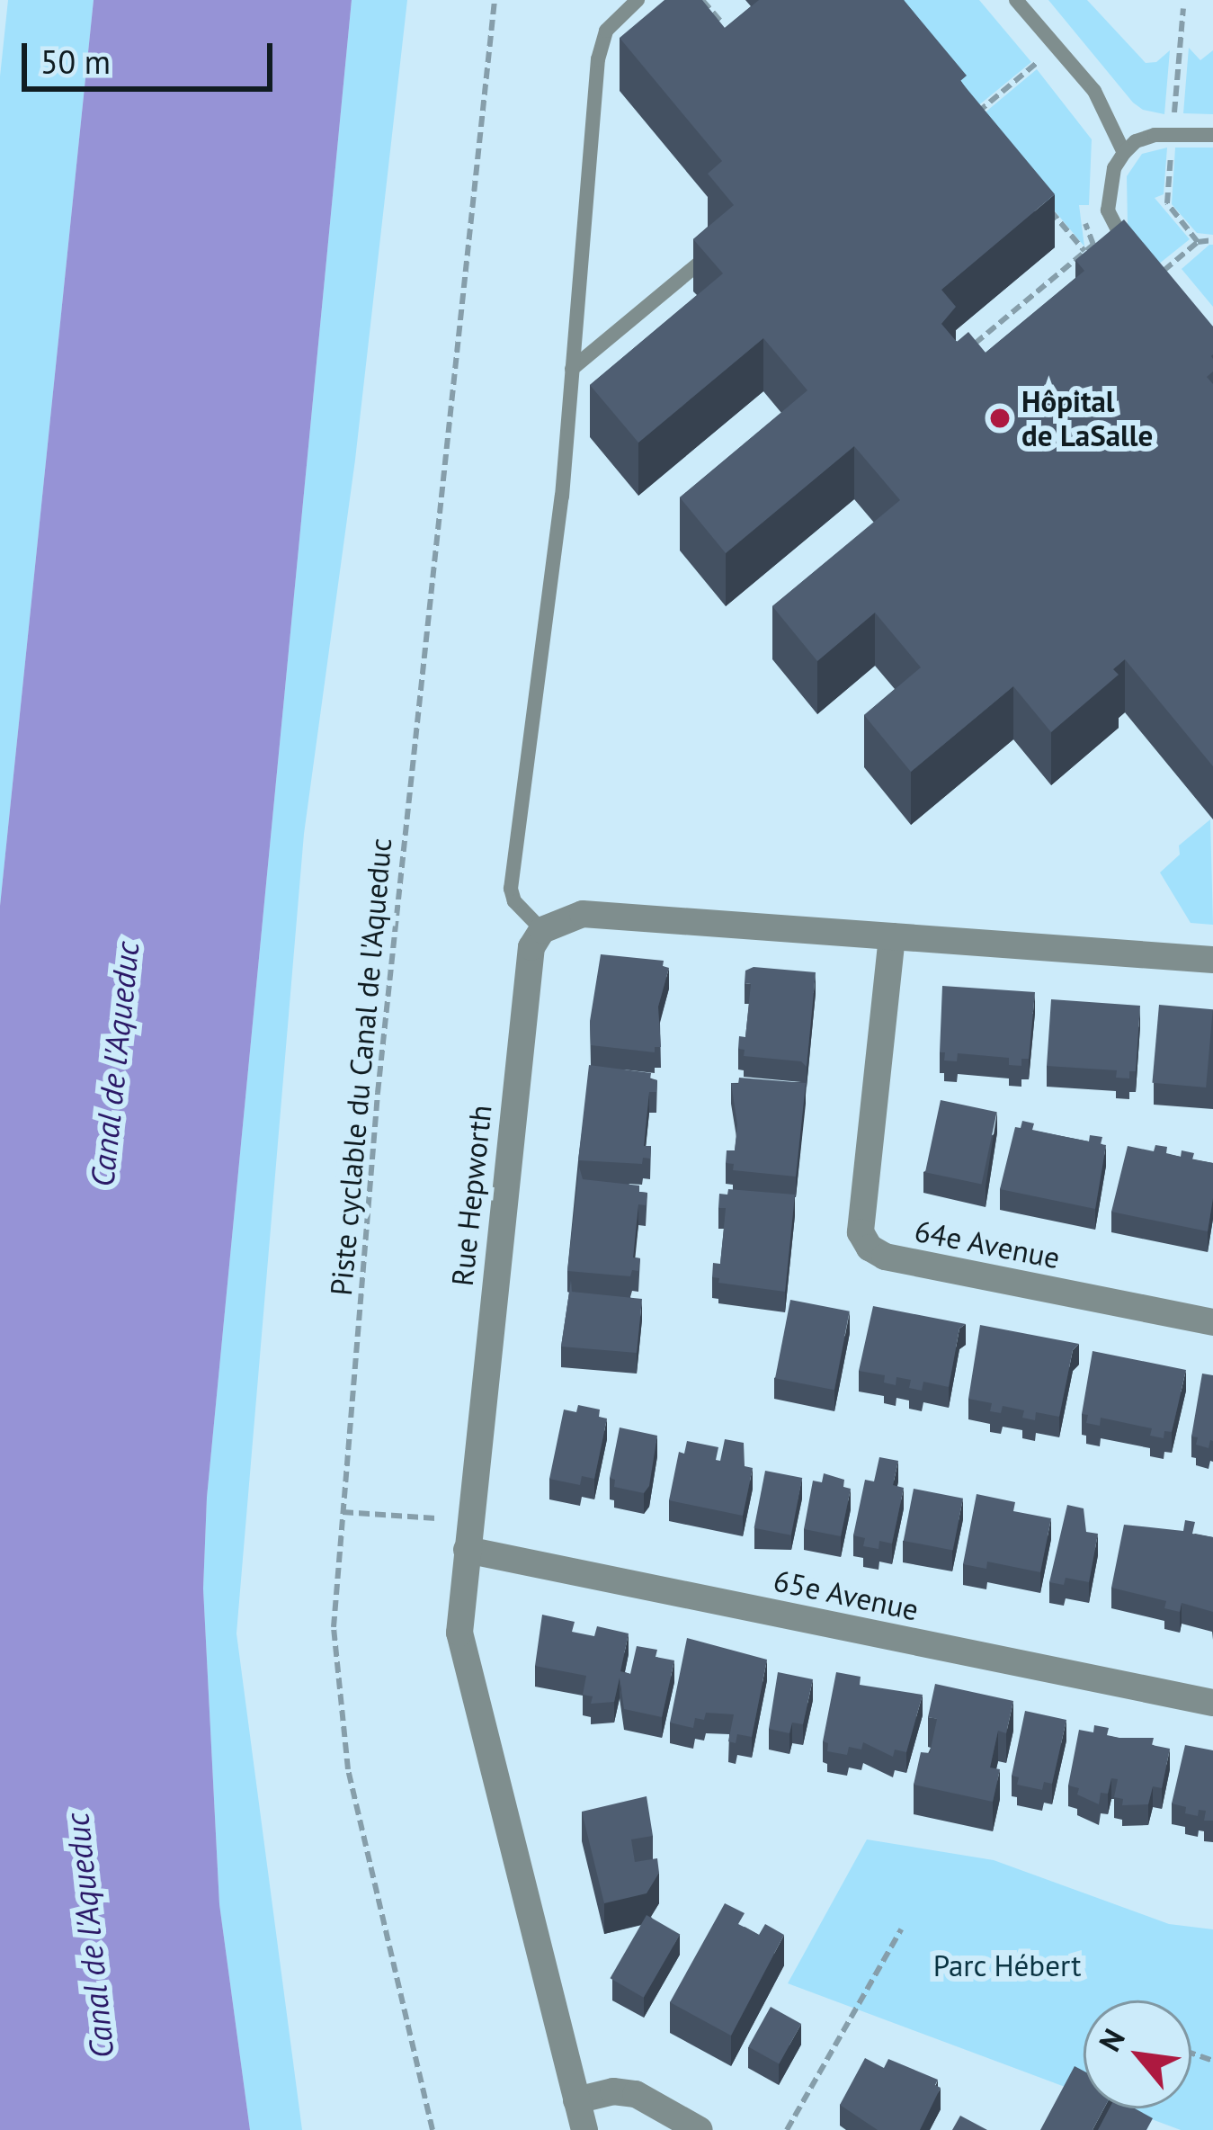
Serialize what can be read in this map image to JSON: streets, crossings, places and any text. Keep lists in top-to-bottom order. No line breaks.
{"streets":{"street":["Rue Hepworth","64e Avenue","65e Avenue"],"path":["Piste cyclable du Canal de l'Aqueduc"]},"crossings":[["Rue Hepworth","65e Avenue"]],"water":["Canal de l'Aqueduc"],"parks":["Parc Hébert"],"places":["Hôpital de LaSalle"],"scale_bar":"50 m","north":"top left"}
